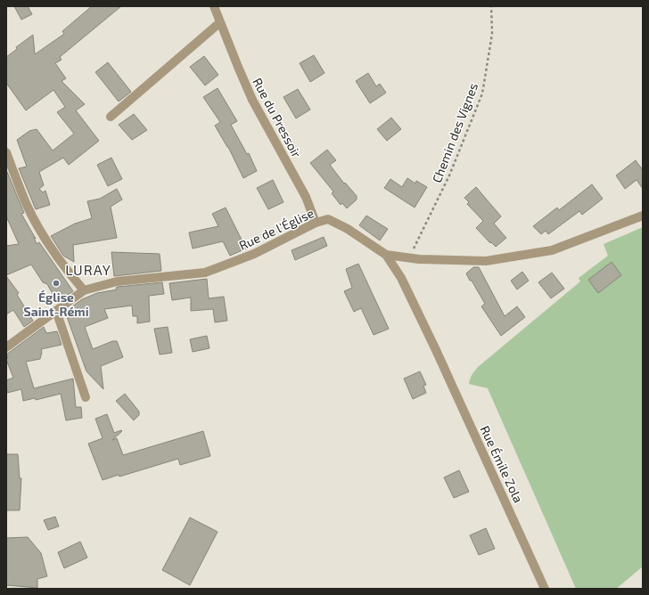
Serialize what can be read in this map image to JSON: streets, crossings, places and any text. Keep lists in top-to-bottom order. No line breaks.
{"streets":{"street":["Rue du Pressoir","Rue de l'Église","Rue Émile Zola"],"path":["Chemin des Vignes"]},"crossings":[["Rue du Pressoir","Rue de l'Église"],["Rue de l'Église","Rue Émile Zola"]],"districts":["LURAY"],"places":["Église Saint-Rémi"]}
